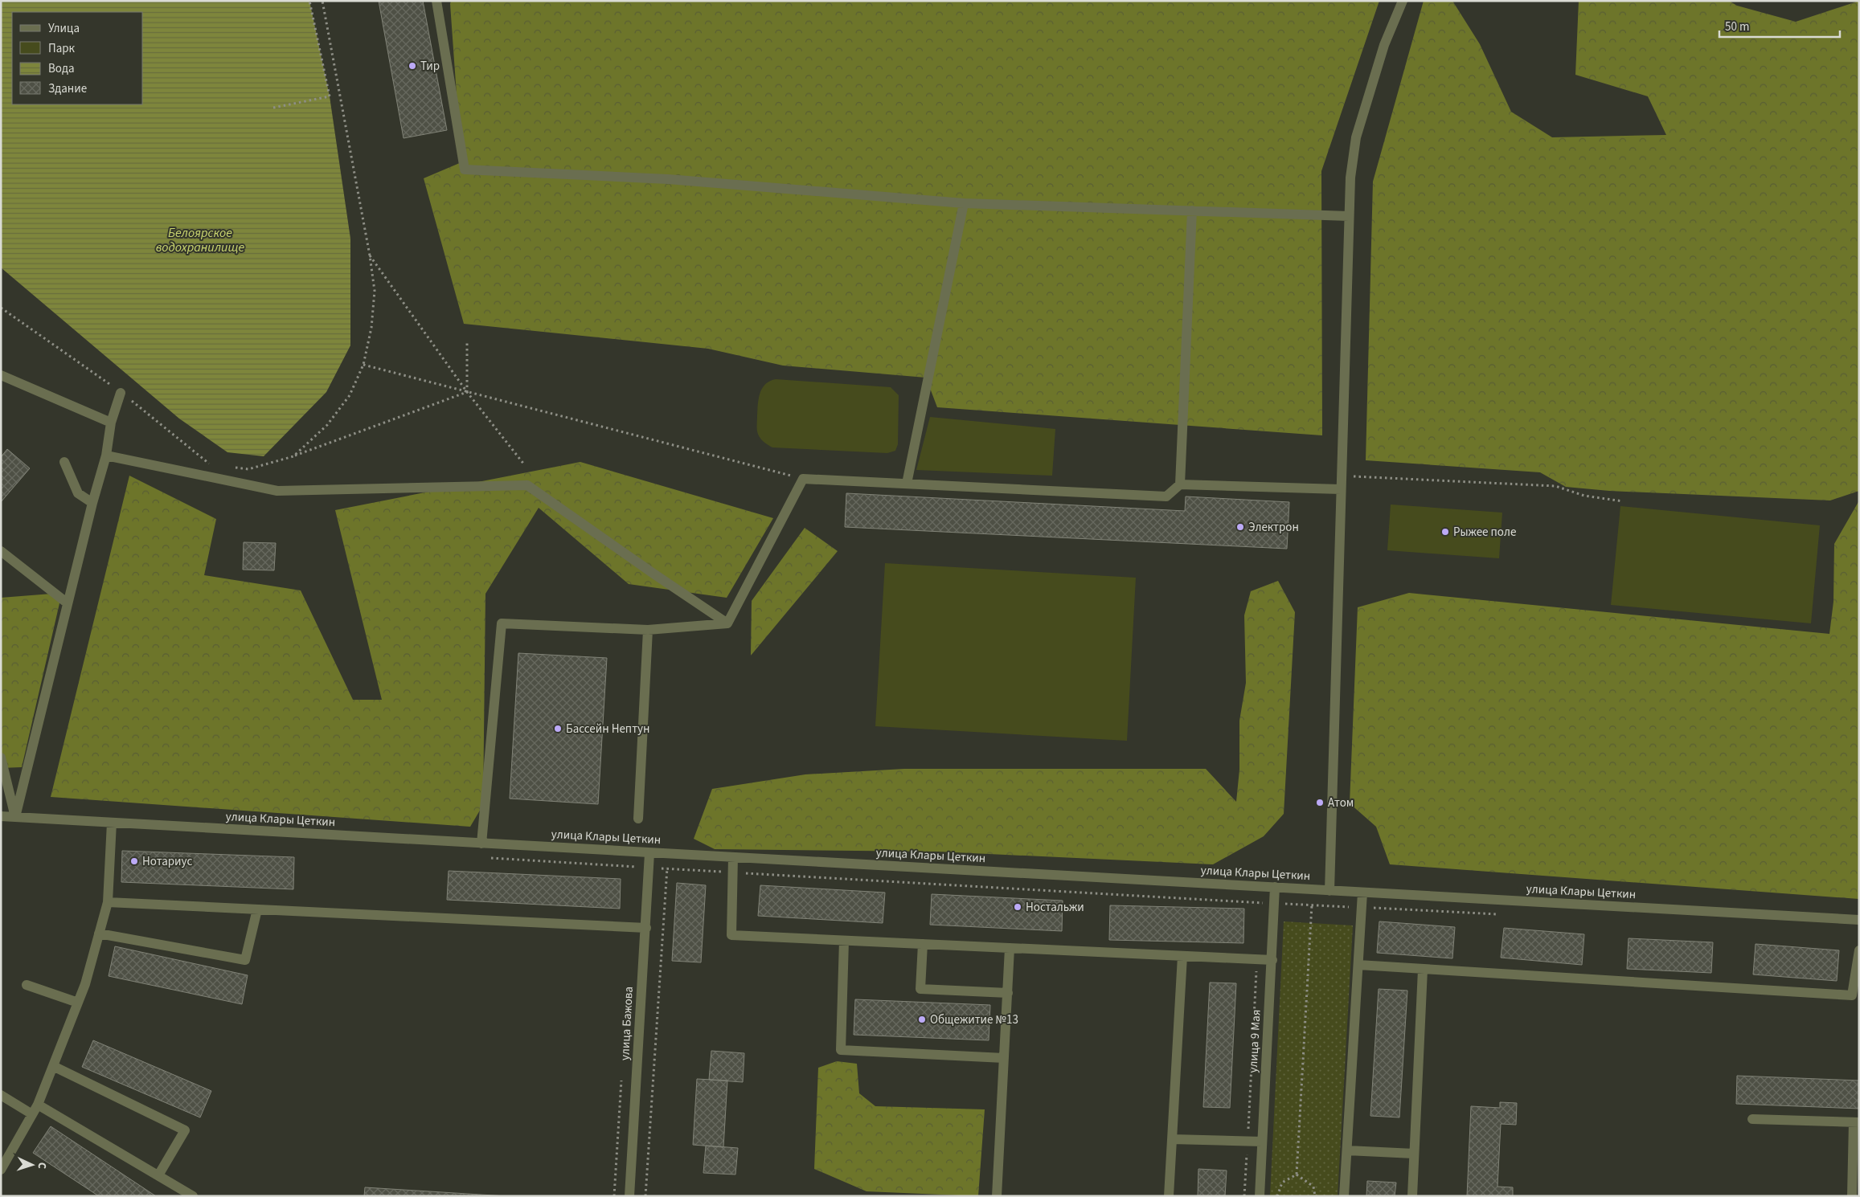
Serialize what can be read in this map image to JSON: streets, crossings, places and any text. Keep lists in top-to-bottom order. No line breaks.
{"streets":{"street":["улица Клары Цеткин","улица Бажова","улица 9 Мая"]},"crossings":[["улица Клары Цеткин","улица Бажова"],["улица Клары Цеткин","улица 9 Мая"]],"water":["Белоярское водохранилище"],"places":["Тир","Электрон","Рыжее поле","Бассейн Нептун","Атом","Нотариус","Ностальжи","Общежитие №13"],"legend":["Улица","Парк","Вода","Здание"],"scale_bar":"50 m","north":"right"}
